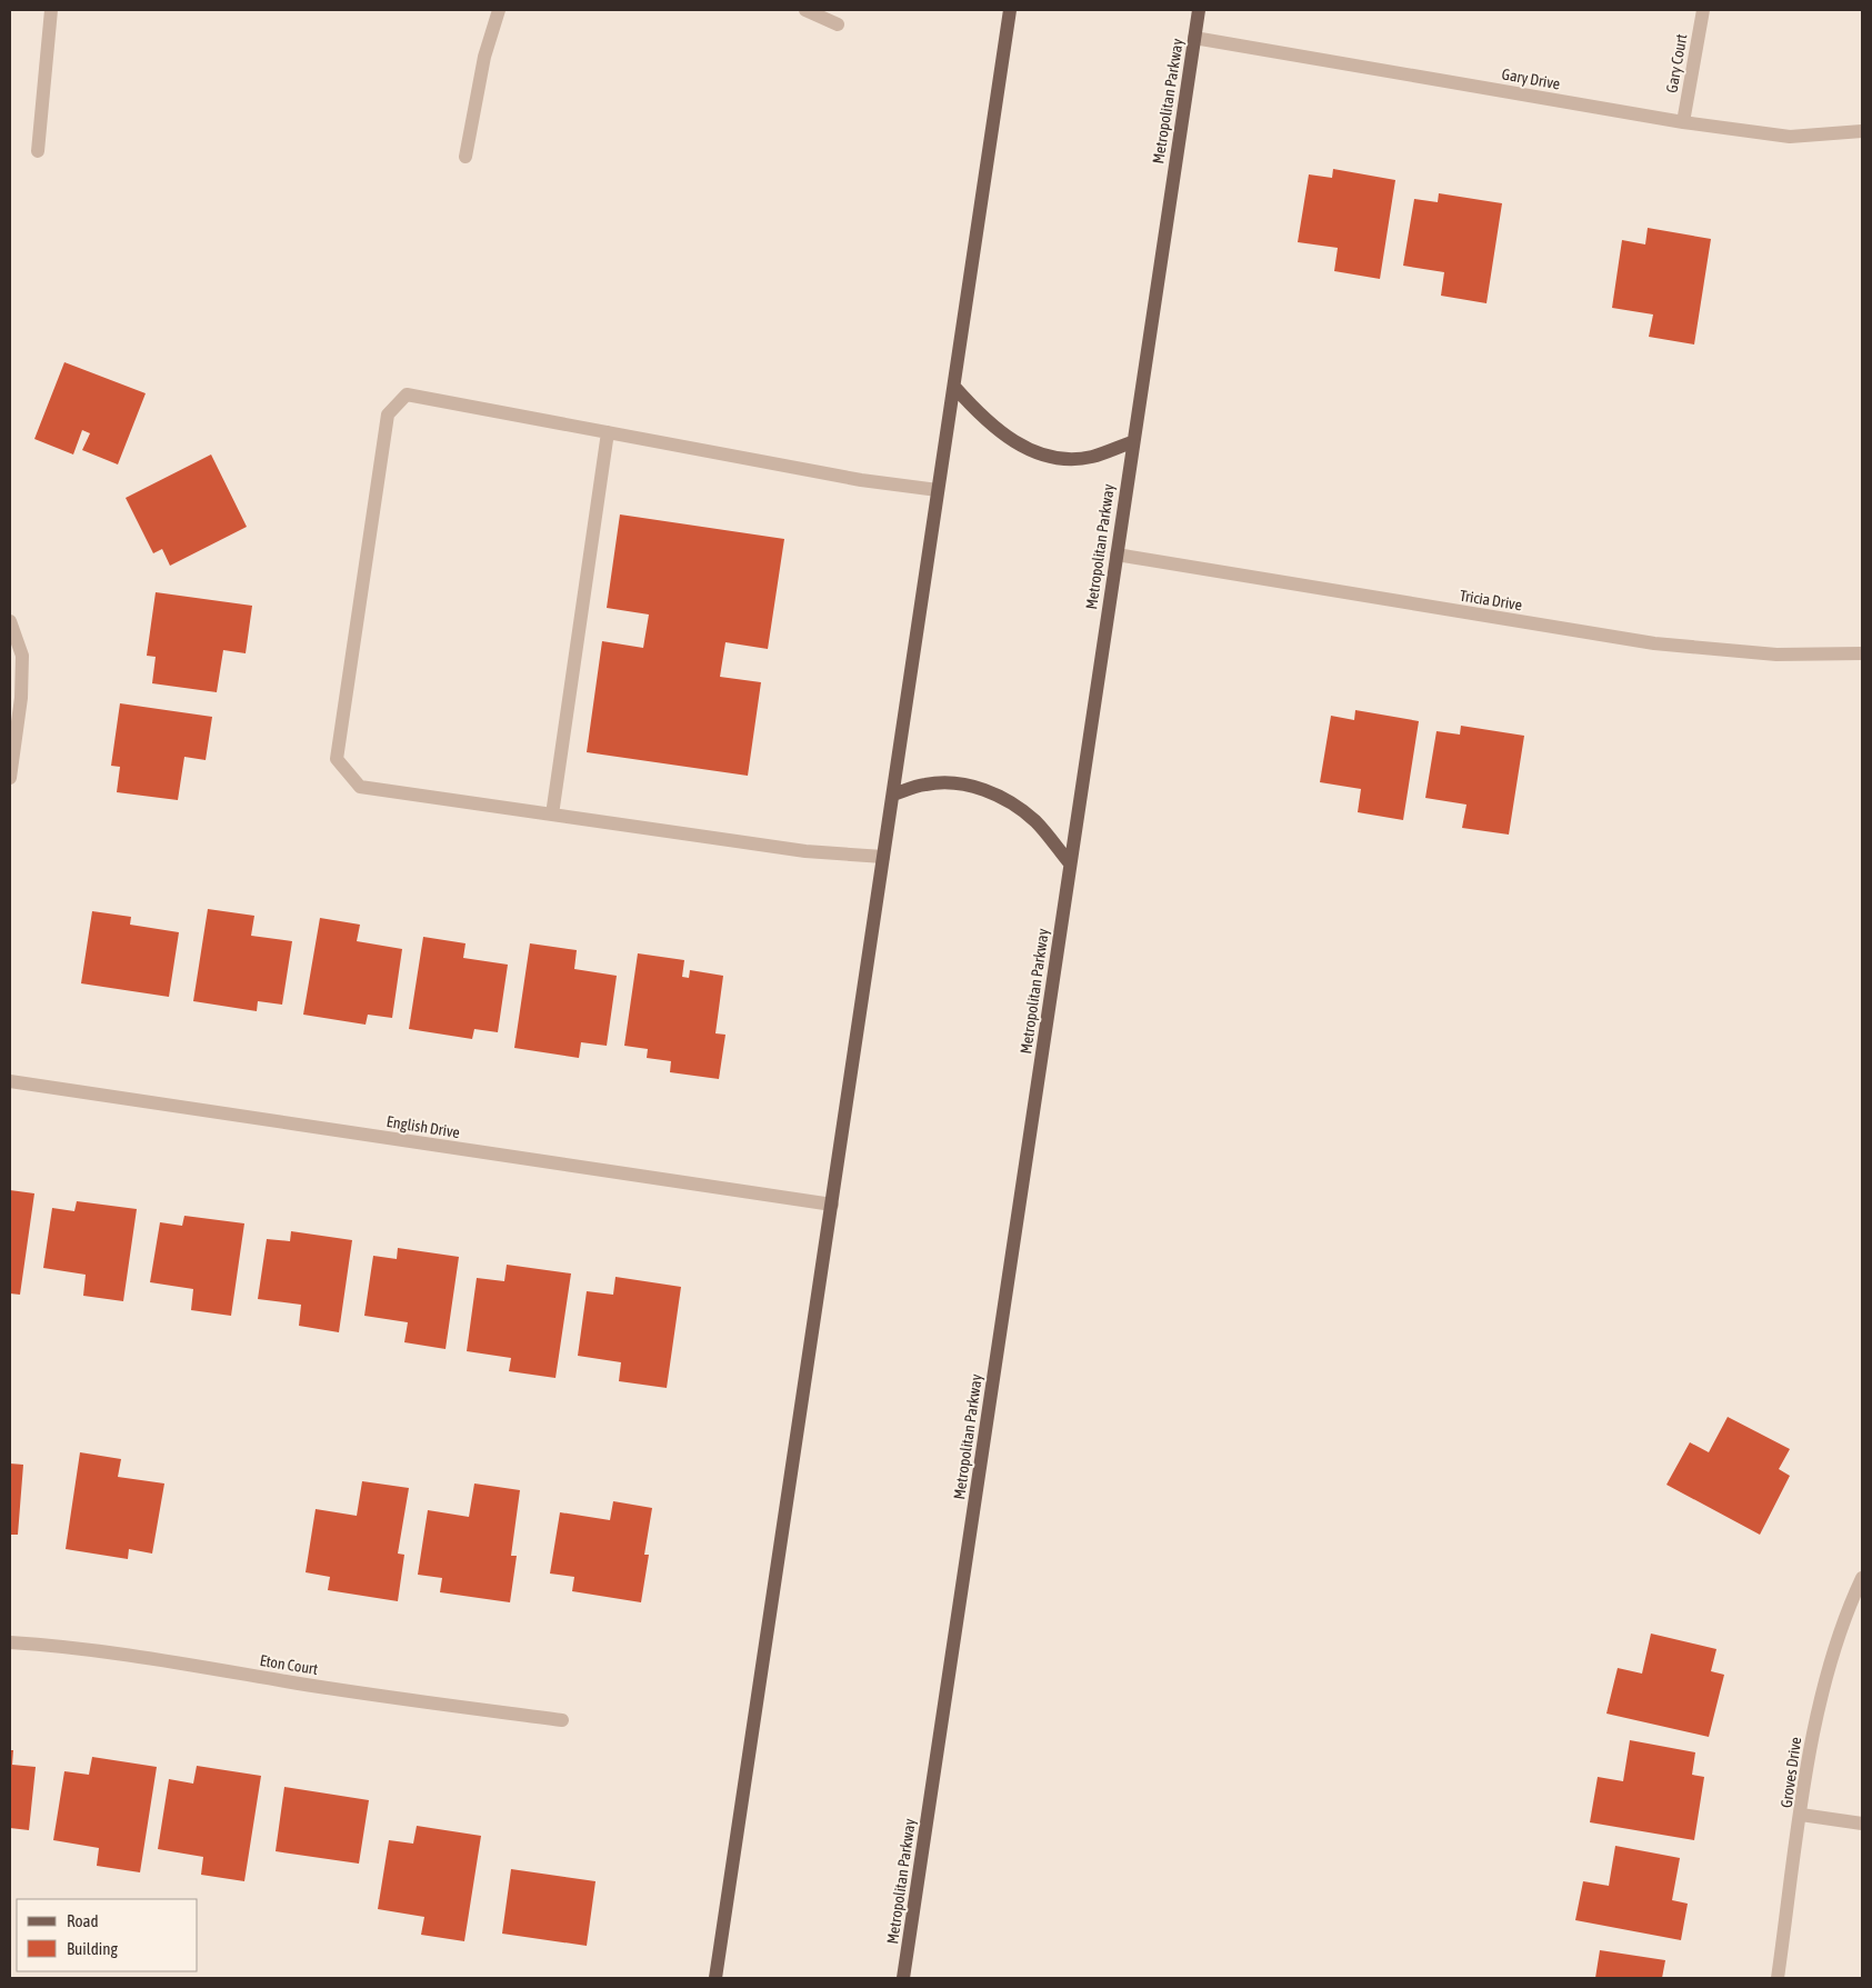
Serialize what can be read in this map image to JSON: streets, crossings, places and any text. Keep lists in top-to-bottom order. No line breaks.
{"streets":{"main road":["Metropolitan Parkway"],"street":["Gary Court","Gary Drive","Tricia Drive","English Drive","Eton Court","Groves Drive"]},"crossings":[["Gary Court","Gary Drive"],["Gary Drive","Metropolitan Parkway"],["Metropolitan Parkway","Tricia Drive"]],"legend":["Road","Building"]}
